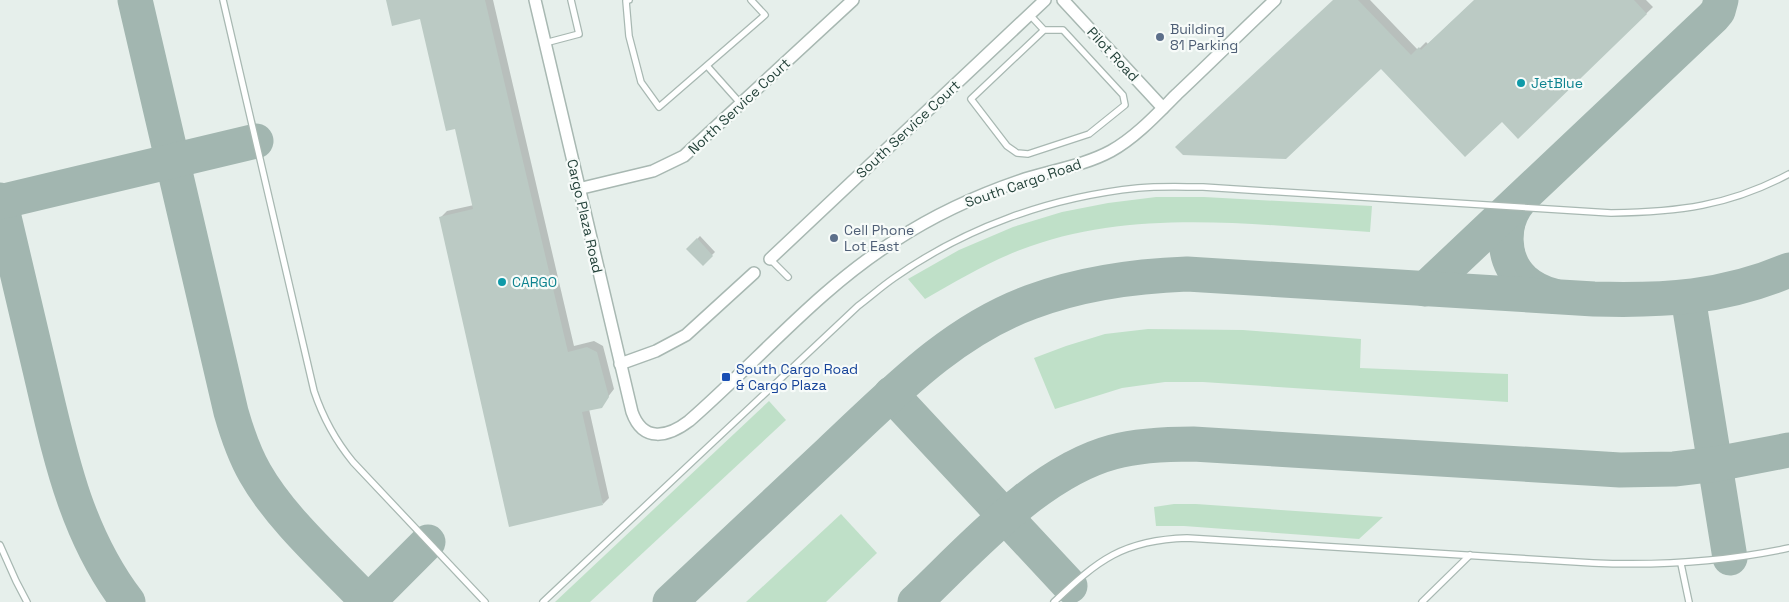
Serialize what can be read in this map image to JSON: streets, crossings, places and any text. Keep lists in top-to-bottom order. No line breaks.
{"streets":{"street":["Pilot Road","North Service Court","South Service Court","South Cargo Road","Cargo Plaza Road"]},"crossings":[["Pilot Road","South Cargo Road"],["North Service Court","Cargo Plaza Road"],["South Cargo Road","Cargo Plaza Road"]],"places":{"other":["Building 81 Parking","JetBlue","Cell Phone Lot East","CARGO"],"transit":["South Cargo Road & Cargo Plaza"]}}
